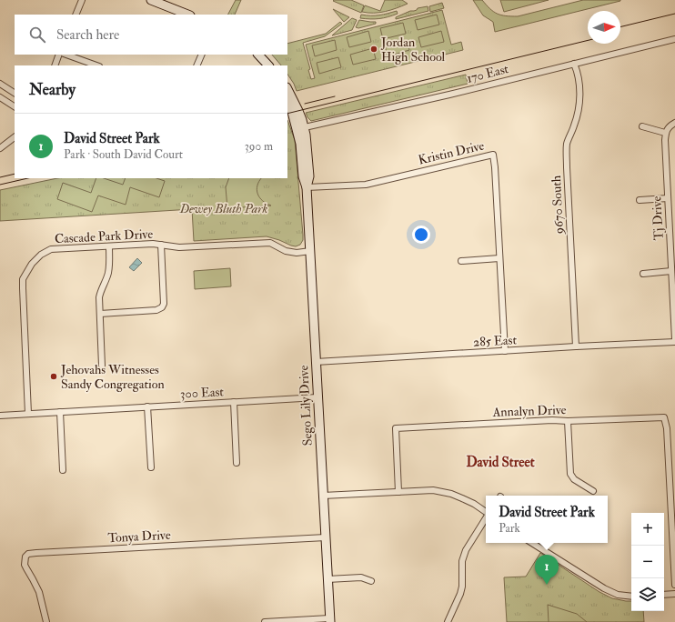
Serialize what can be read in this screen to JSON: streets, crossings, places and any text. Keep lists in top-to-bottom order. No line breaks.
{"streets":{"main road":["Sego Lily Drive"],"street":["170 East","Kristin Drive","9670 South","Tj Drive","Cascade Park Drive","285 East","300 East","Annalyn Drive","Tonya Drive"]},"crossings":[["170 East","9670 South"],["170 East","Sego Lily Drive"],["Kristin Drive","285 East"],["Kristin Drive","Sego Lily Drive"],["9670 South","285 East"],["Cascade Park Drive","300 East"],["Cascade Park Drive","Sego Lily Drive"],["285 East","Sego Lily Drive"],["300 East","Sego Lily Drive"],["Sego Lily Drive","Tonya Drive"]],"districts":["David Street"],"parks":["Dewey Bluth Park"],"places":["Jordan High School","Jehovahs Witnesses Sandy Congregation"],"north":"right","page":{"search":"Search here","heading":"Nearby","list":[{"mark":"1","name":"David Street Park","note":"Park · South David Court","value":"390 m"}],"popup":["David Street Park","Park"],"map_buttons":["+","−"],"pins":"1"}}
